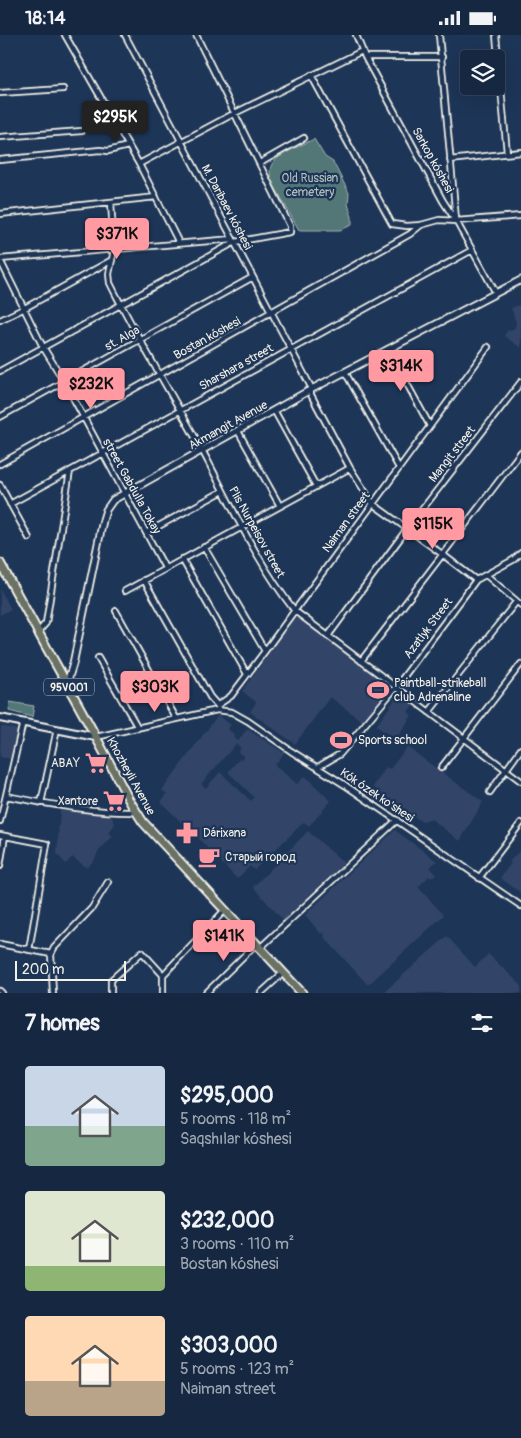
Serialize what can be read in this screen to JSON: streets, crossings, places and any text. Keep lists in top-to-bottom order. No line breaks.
{"streets":{"main road":["95V001","Khozheyli Avenue"],"street":["Sarkop kóshesi","M. Daribaev kóshesi","st. Alga","Bostan kóshesi","Sharshara street","Akmangit Avenue","Mangit street","street Gabdulla Tokay","Naiman street","Plis Nurpeisov street","Azatlyk Street","Kók ózek ko'shesi"]},"crossings":[["Sarkop kóshesi","Sharshara street"],["Sarkop kóshesi","Akmangit Avenue"],["M. Daribaev kóshesi","st. Alga"],["M. Daribaev kóshesi","Bostan kóshesi"],["M. Daribaev kóshesi","Sharshara street"],["M. Daribaev kóshesi","Akmangit Avenue"],["M. Daribaev kóshesi","Mangit street"],["M. Daribaev kóshesi","Naiman street"],["M. Daribaev kóshesi","Azatlyk Street"],["st. Alga","street Gabdulla Tokay"],["st. Alga","Plis Nurpeisov street"],["Bostan kóshesi","street Gabdulla Tokay"],["Bostan kóshesi","Plis Nurpeisov street"],["Sharshara street","street Gabdulla Tokay"],["Sharshara street","Plis Nurpeisov street"],["Akmangit Avenue","street Gabdulla Tokay"],["Akmangit Avenue","Plis Nurpeisov street"],["Akmangit Avenue","Khozheyli Avenue"],["Mangit street","Plis Nurpeisov street"],["Naiman street","Plis Nurpeisov street"],["Naiman street","Kók ózek ko'shesi"],["Plis Nurpeisov street","Azatlyk Street"],["Azatlyk Street","Kók ózek ko'shesi"]],"parks":["Old Russian cemetery"],"places":{"sports":["Paintball-strikeball club Adrenaline","Sports school"],"supermarket":["ABAY","Xantore"],"pharmacy":["Dárixana"],"cafe":["Старый город"]},"scale_bar":"200 m","page":{"status":"18:14","price":["$295K","$371K","$314K","$232K","$115K","$303K","$141K"],"scale":"200 m","heading":"7 homes","list":[{"name":"$295,000","note":"5 rooms · 118 m² · Saqshılar kóshesi"},{"name":"$232,000","note":"3 rooms · 110 m² · Bostan kóshesi"},{"name":"$303,000","note":"5 rooms · 123 m² · Naiman street"}]}}
